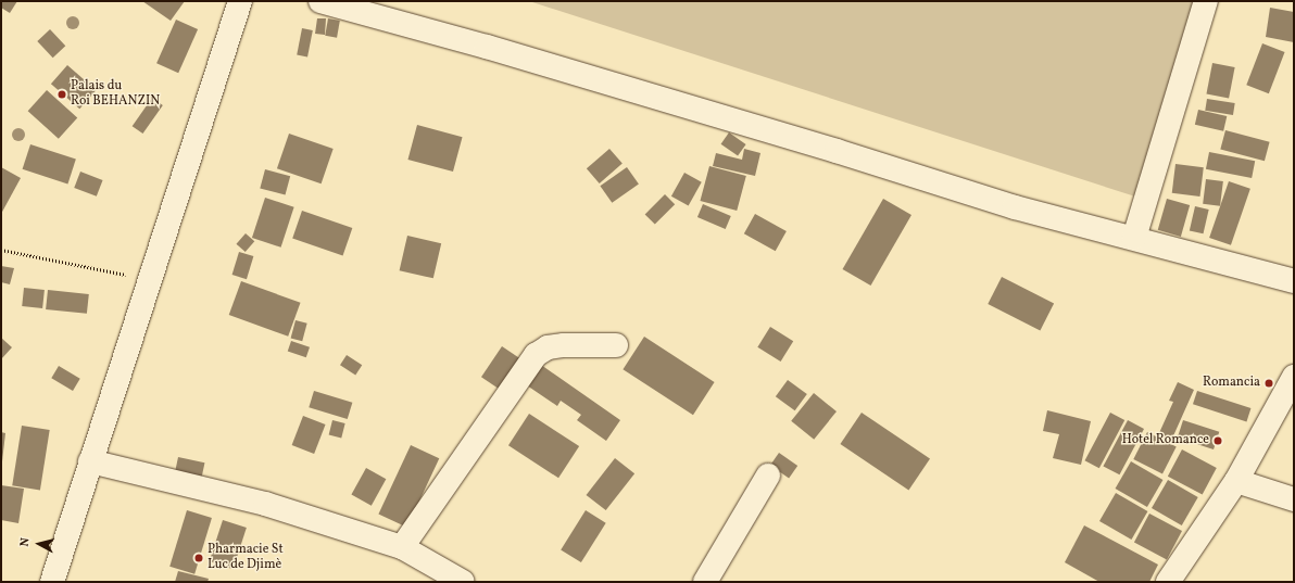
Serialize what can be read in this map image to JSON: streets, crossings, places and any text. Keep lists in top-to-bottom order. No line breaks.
{"places":["Palais du Roi BEHANZIN","Romancia","Hotel Romance","Pharmacie St Luc de Djimè"],"north":"left"}
